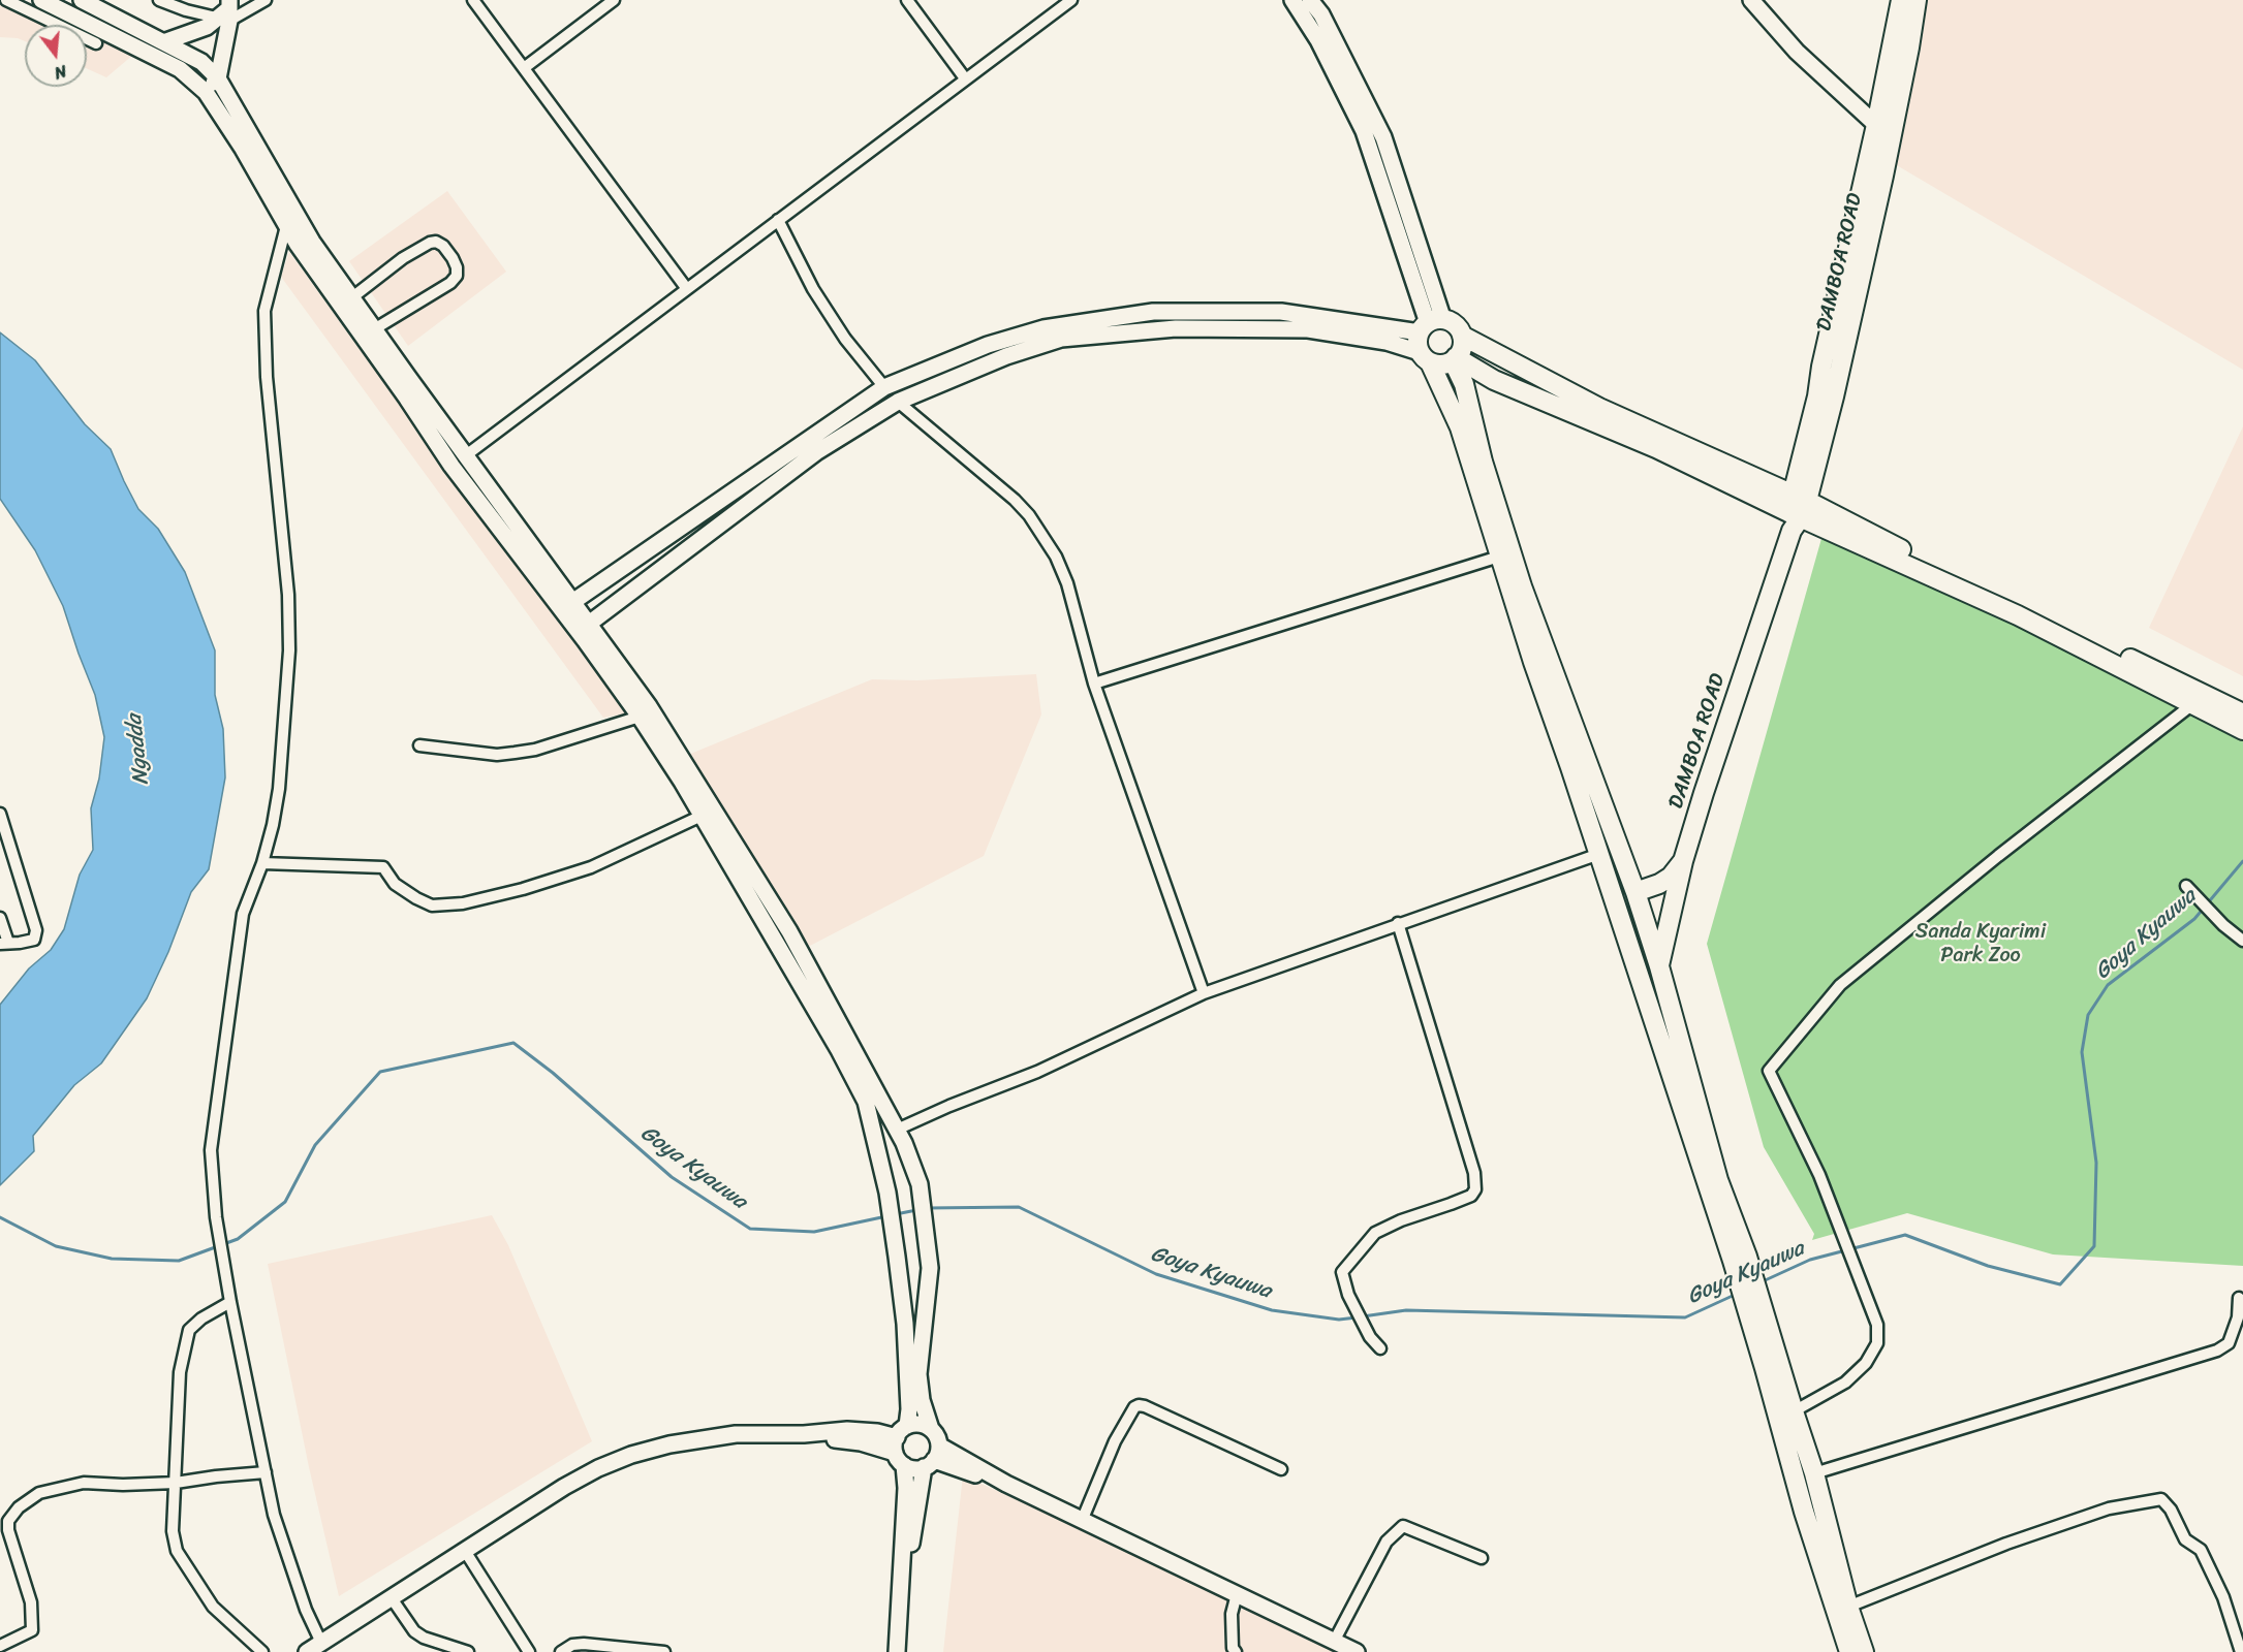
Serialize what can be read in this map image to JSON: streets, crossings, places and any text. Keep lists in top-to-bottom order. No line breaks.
{"streets":{"main road":["DAMBOA ROAD"]},"water":["Ngadda","Goya Kyauwa"],"parks":["Sanda Kyarimi Park Zoo"],"north":"bottom"}
